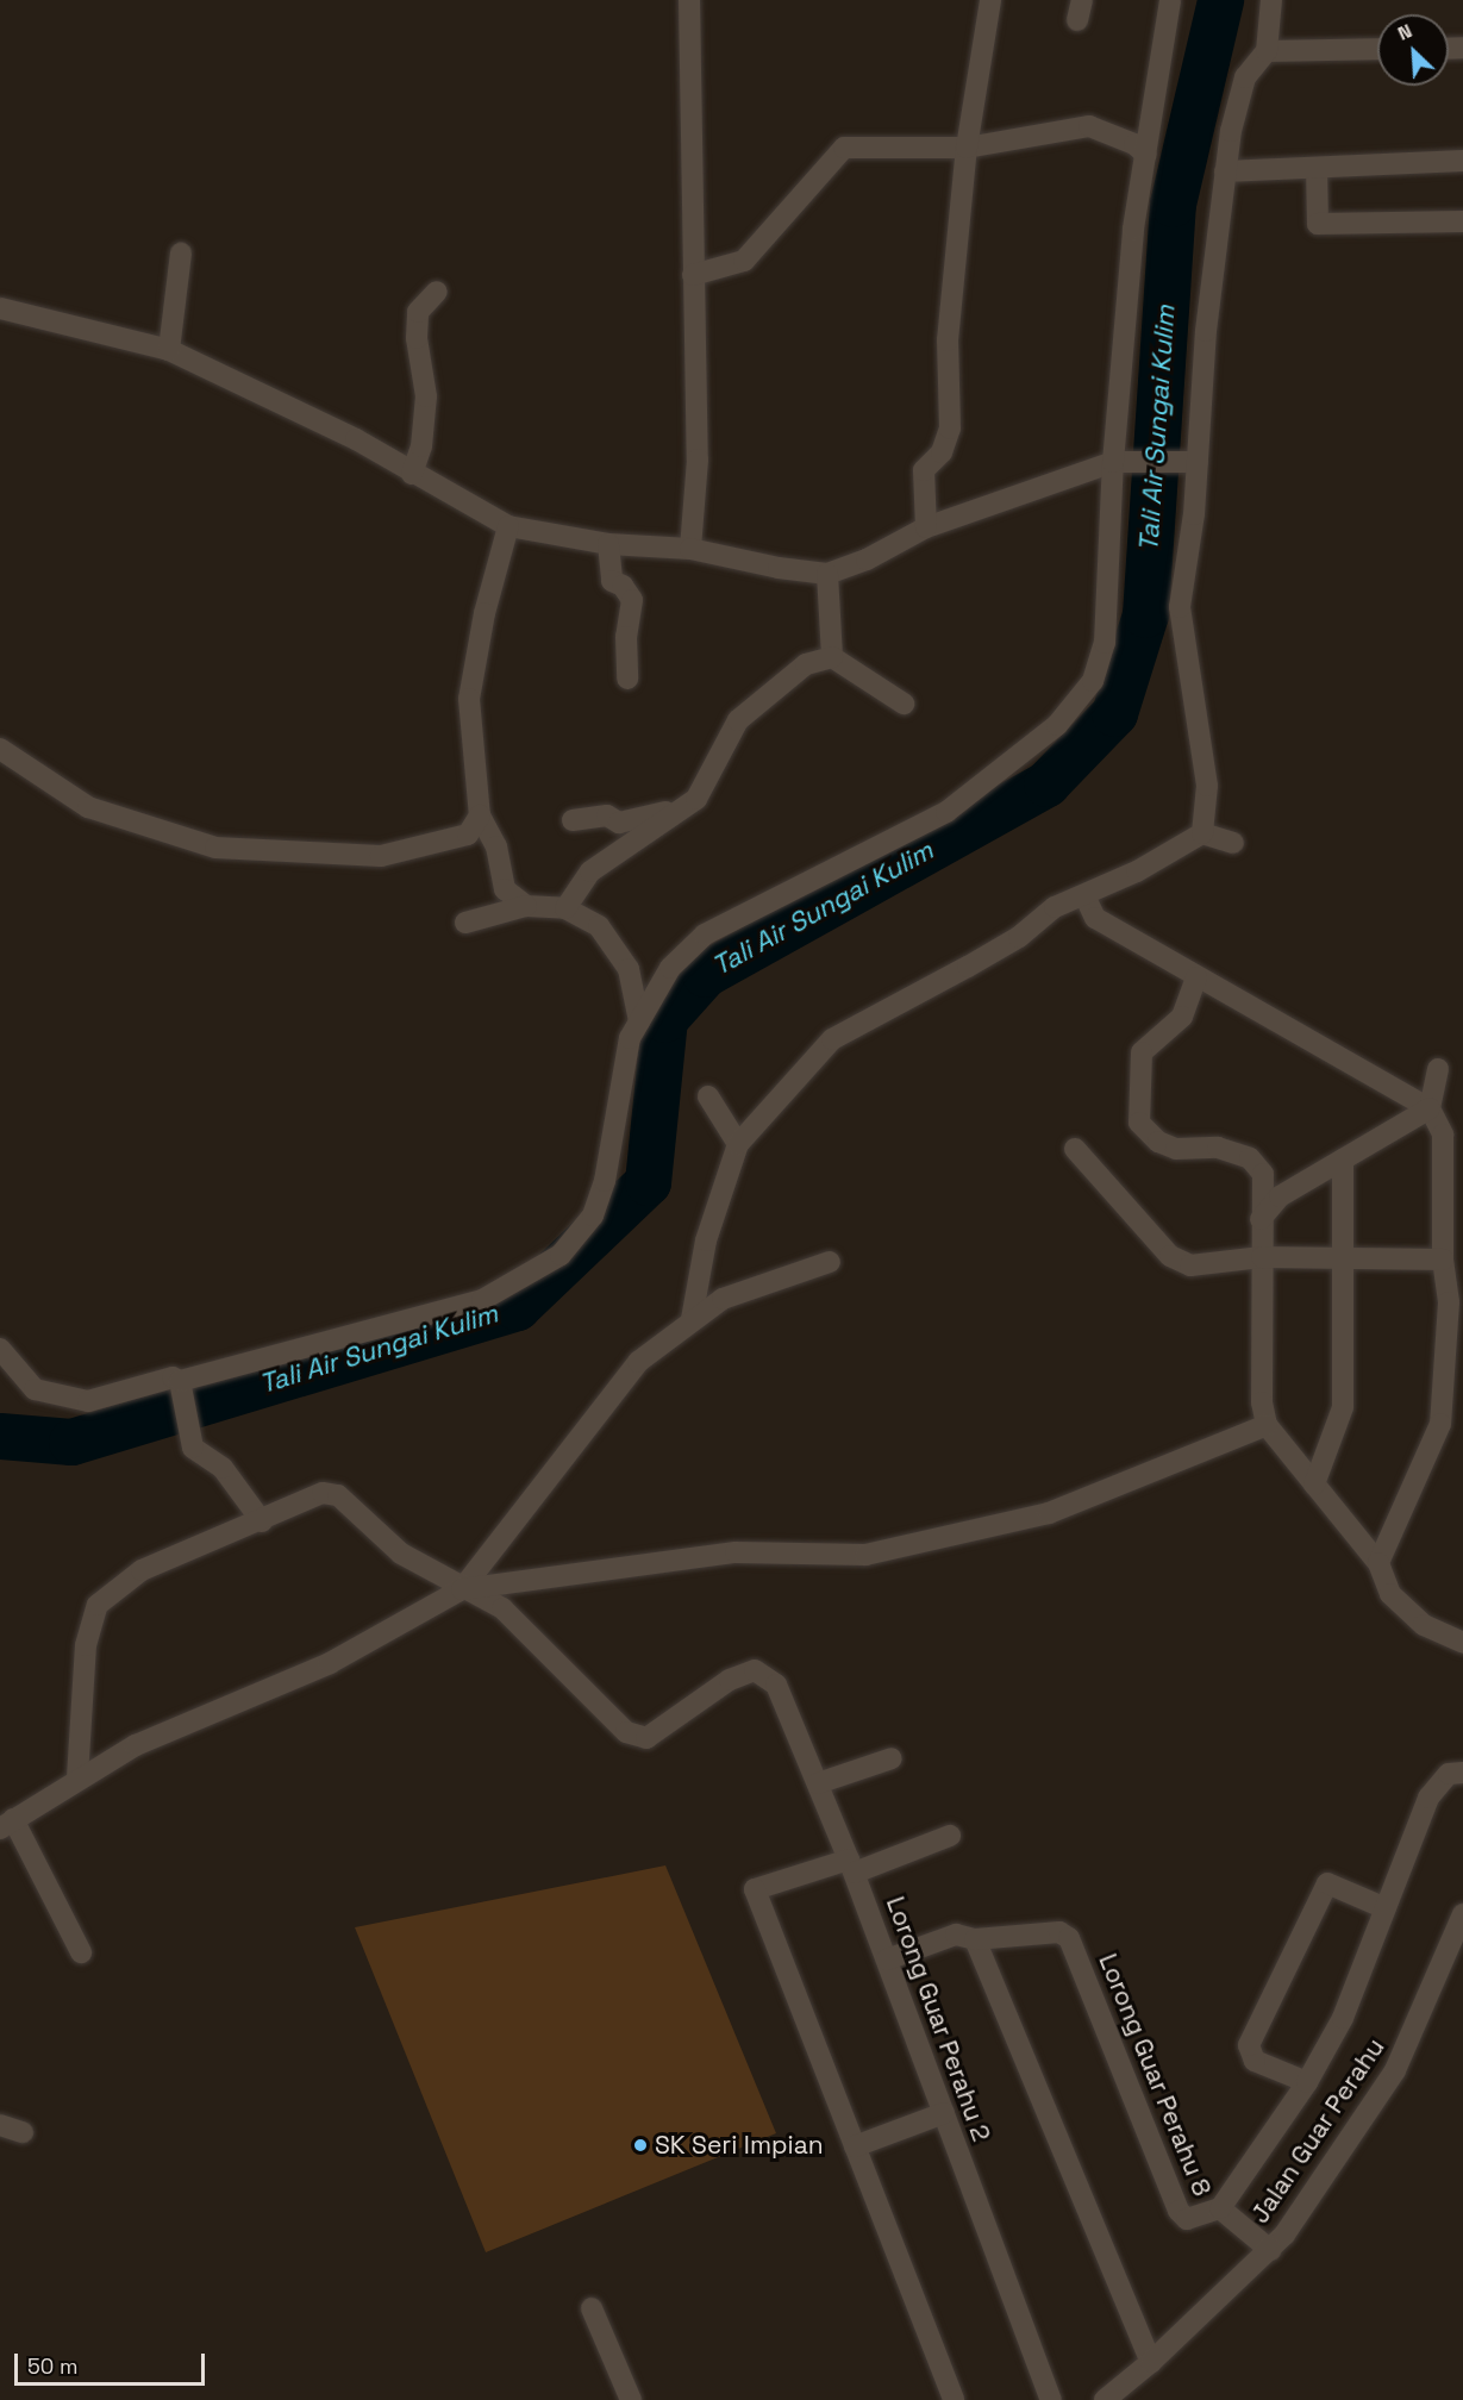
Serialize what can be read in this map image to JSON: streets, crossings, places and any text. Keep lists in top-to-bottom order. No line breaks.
{"streets":{"street":["Lorong Guar Perahu 2","Lorong Guar Perahu 8","Jalan Guar Perahu"]},"crossings":[["Lorong Guar Perahu 8","Jalan Guar Perahu"]],"water":["Tali Air Sungai Kulim"],"places":["SK Seri Impian"],"scale_bar":"50 m","north":"top left"}
